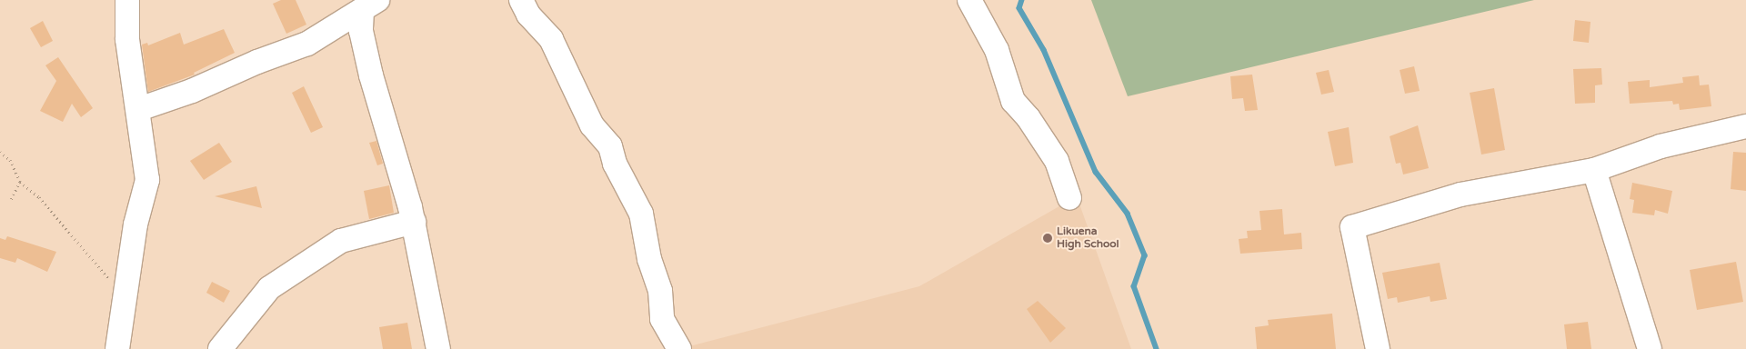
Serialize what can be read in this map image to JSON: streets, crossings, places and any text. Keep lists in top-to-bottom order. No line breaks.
{"places":["Likuena High School"]}
